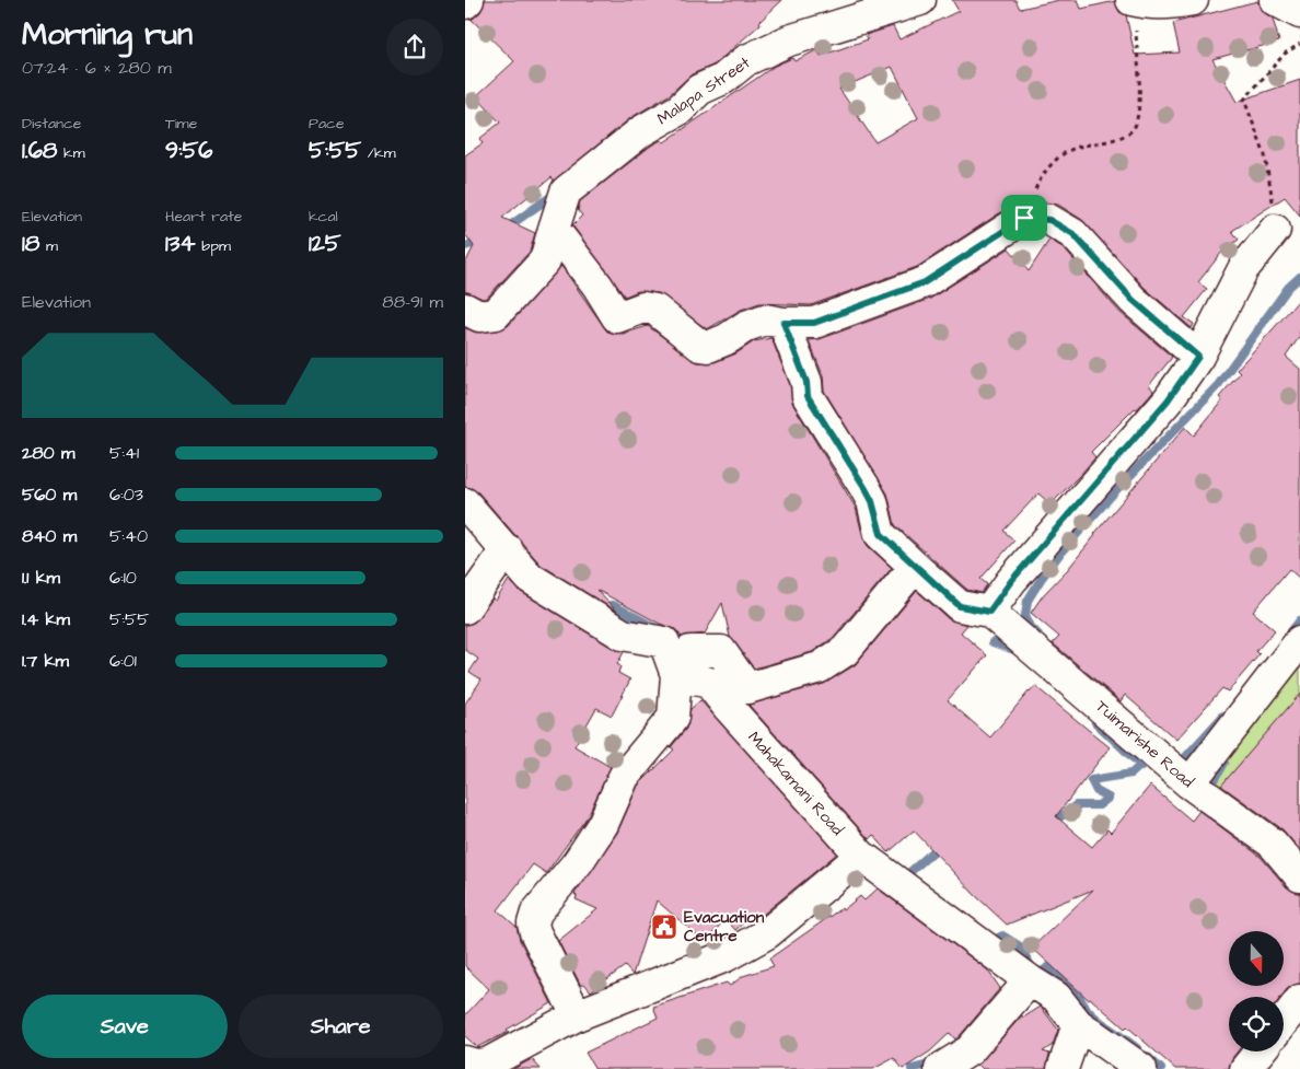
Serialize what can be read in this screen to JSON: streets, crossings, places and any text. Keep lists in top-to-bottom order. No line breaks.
{"streets":{"street":["Malapa Street","Tuimarishe Road","Mahakamani Road"]},"places":{"public building":["Evacuation Centre"]},"north":"bottom","page":{"heading":["Morning run","07:24 · 6 × 280 m"],"stats":[["Distance","1.68 km"],["Time","9:56"],["Pace","5:55 /km"],["Elevation","18 m"],["Heart rate","134 bpm"],["kcal","125"]],"chart":["Elevation","88–91 m"],"list":[{"name":"280 m","note":"5:41"},{"name":"560 m","note":"6:03"},{"name":"840 m","note":"5:40"},{"name":"1.1 km","note":"6:10"},{"name":"1.4 km","note":"5:55"},{"name":"1.7 km","note":"6:01"}],"buttons":["Save","Share"]}}
